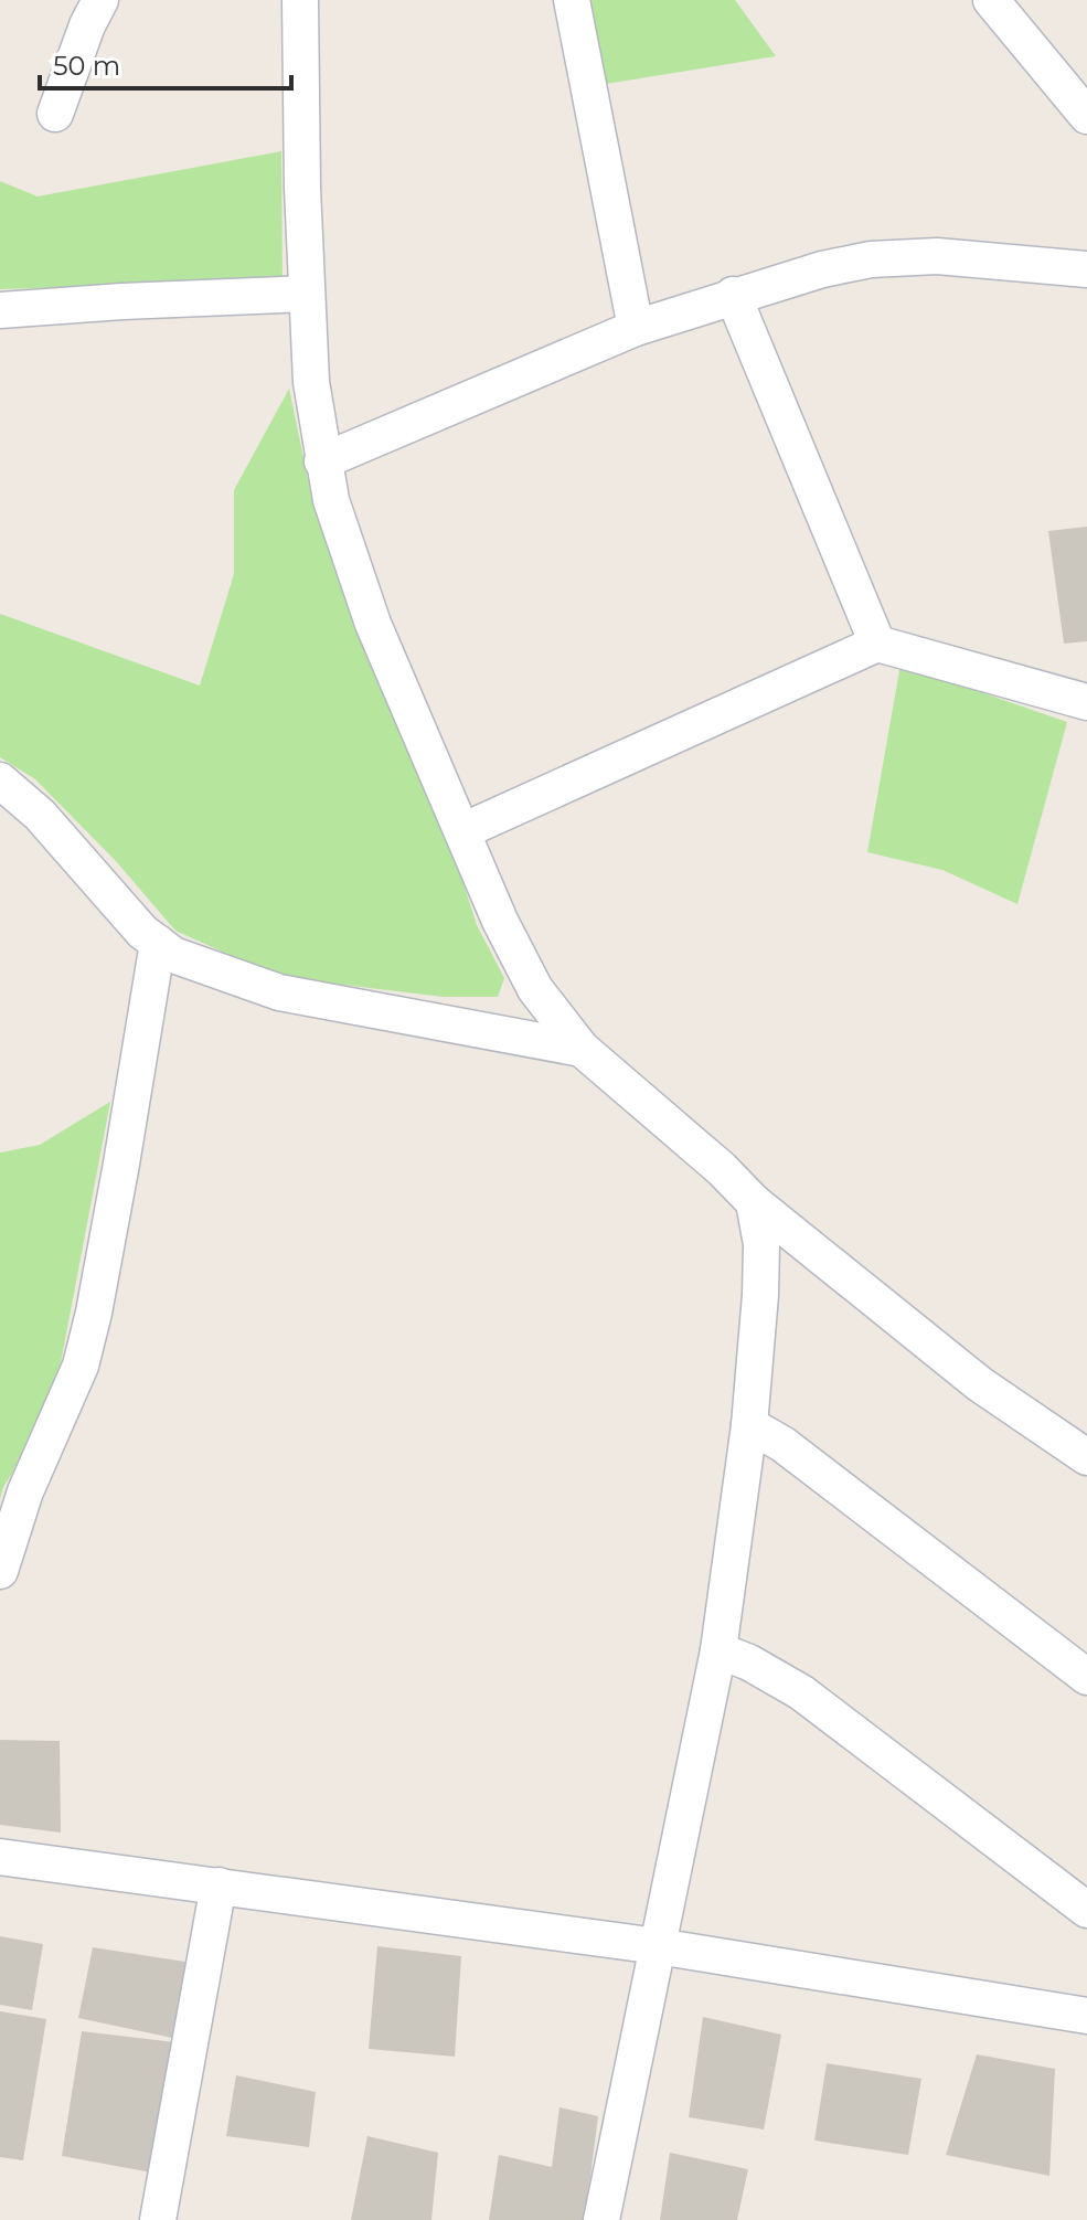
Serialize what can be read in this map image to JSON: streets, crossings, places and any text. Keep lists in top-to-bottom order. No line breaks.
{"scale_bar":"50 m"}
